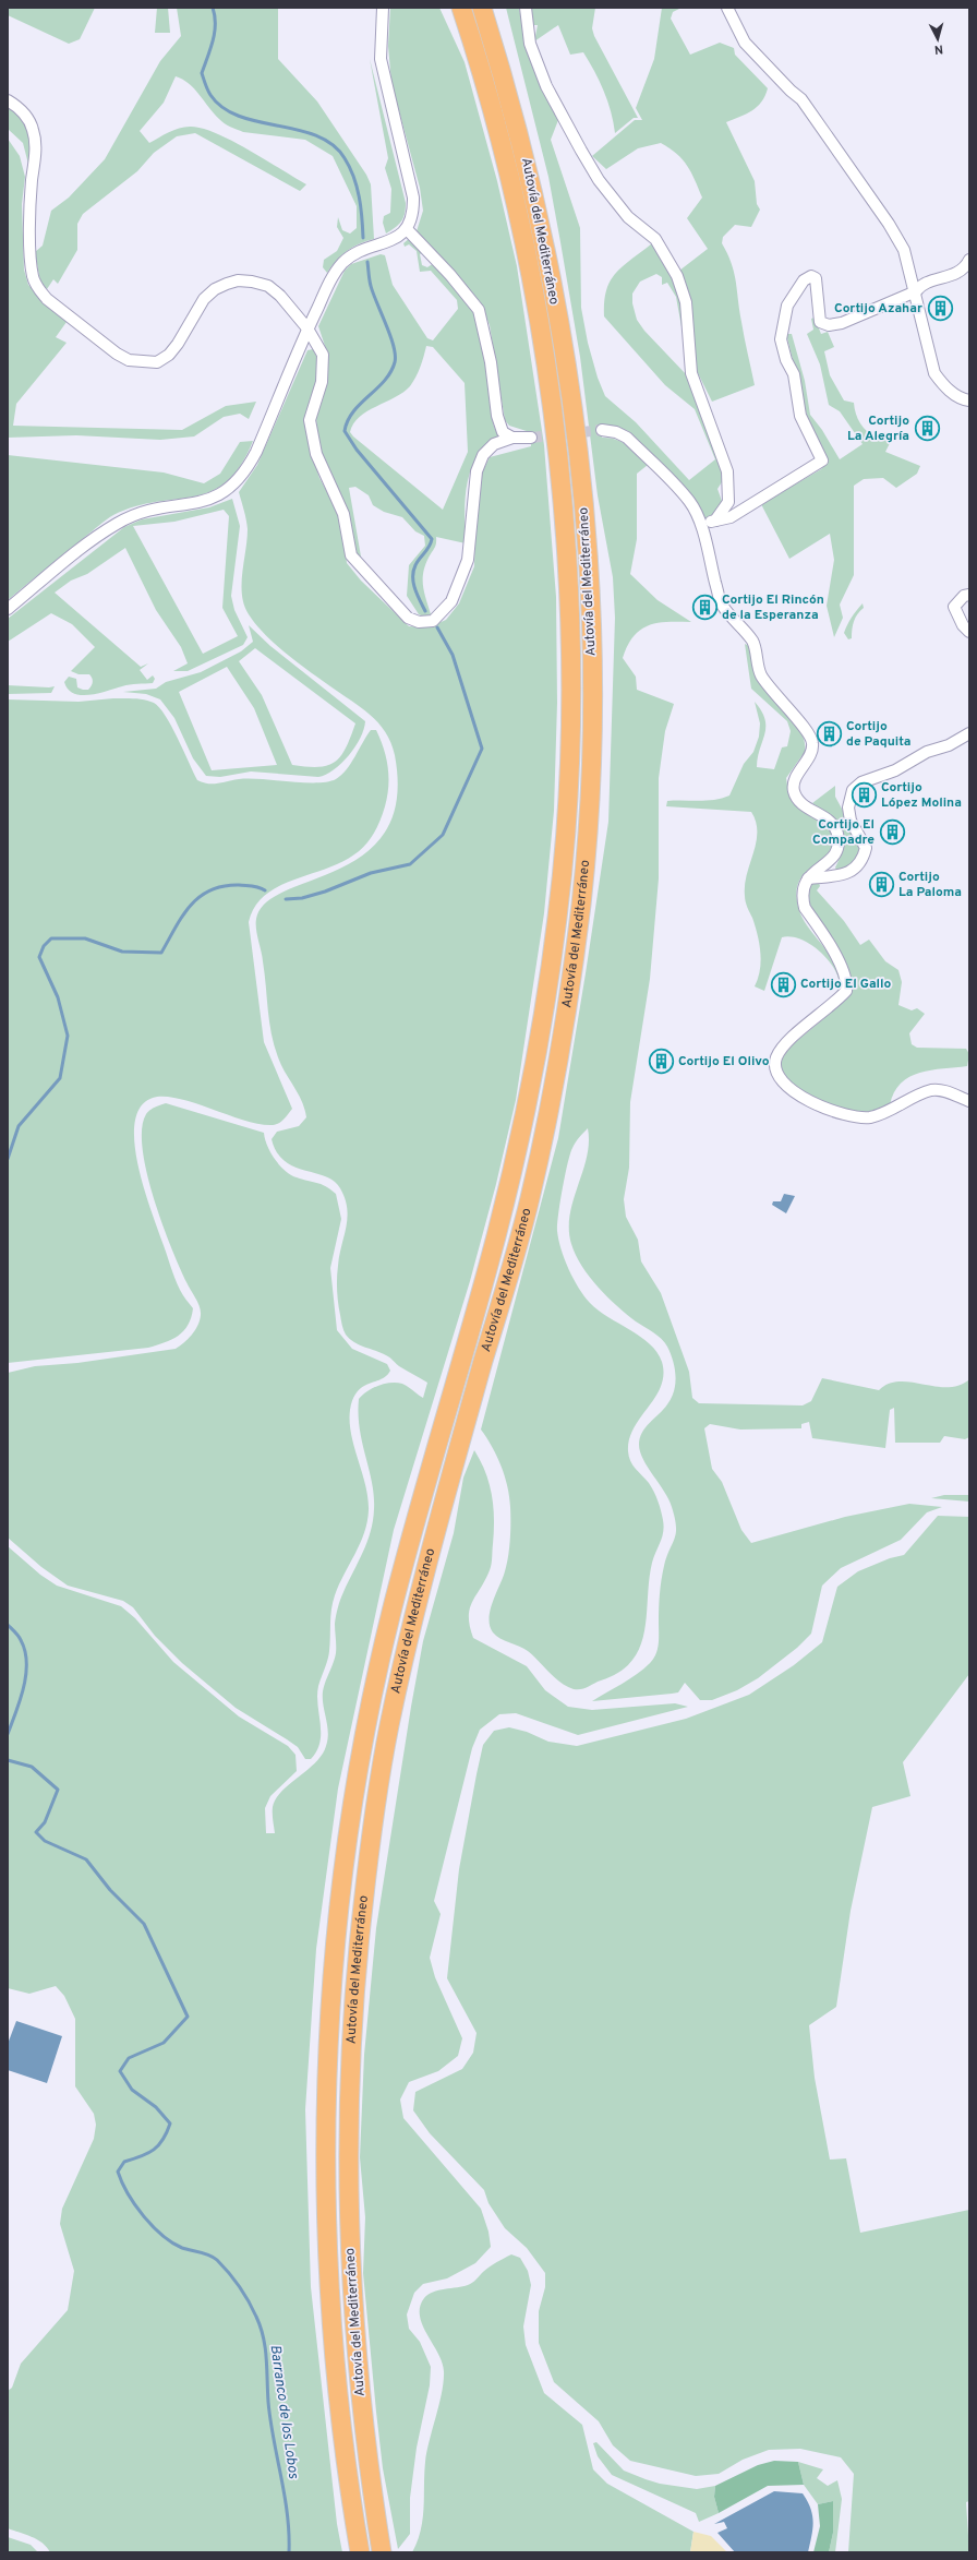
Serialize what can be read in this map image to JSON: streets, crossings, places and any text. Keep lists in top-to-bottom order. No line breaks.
{"streets":{"highway":["Autovía del Mediterráneo"]},"water":["Barranco de los Lobos"],"places":{"building":["Cortijo Azahar","Cortijo La Alegría","Cortijo El Rincón de la Esperanza","Cortijo de Paquita","Cortijo López Molina","Cortijo El Compadre","Cortijo La Paloma","Cortijo El Gallo","Cortijo El Olivo"]},"north":"bottom"}
